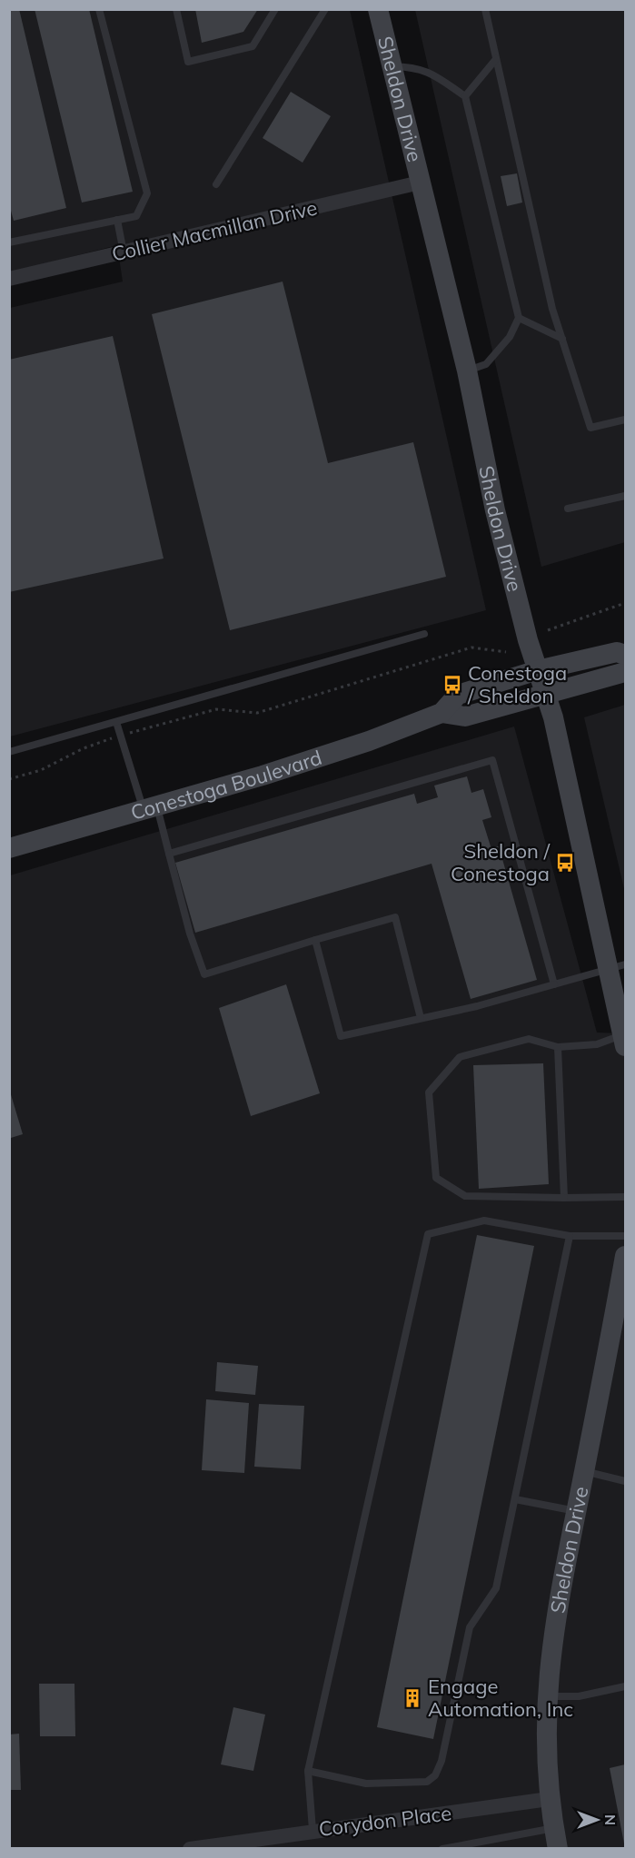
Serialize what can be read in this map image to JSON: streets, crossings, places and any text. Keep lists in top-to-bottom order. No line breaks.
{"streets":{"street":["Sheldon Drive","Collier Macmillan Drive","Conestoga Boulevard","Corydon Place"]},"crossings":[["Sheldon Drive","Collier Macmillan Drive"],["Sheldon Drive","Conestoga Boulevard"],["Sheldon Drive","Corydon Place"]],"places":{"bus stop":["Conestoga / Sheldon","Sheldon / Conestoga"],"building":["Engage Automation, Inc"]},"north":"right"}
